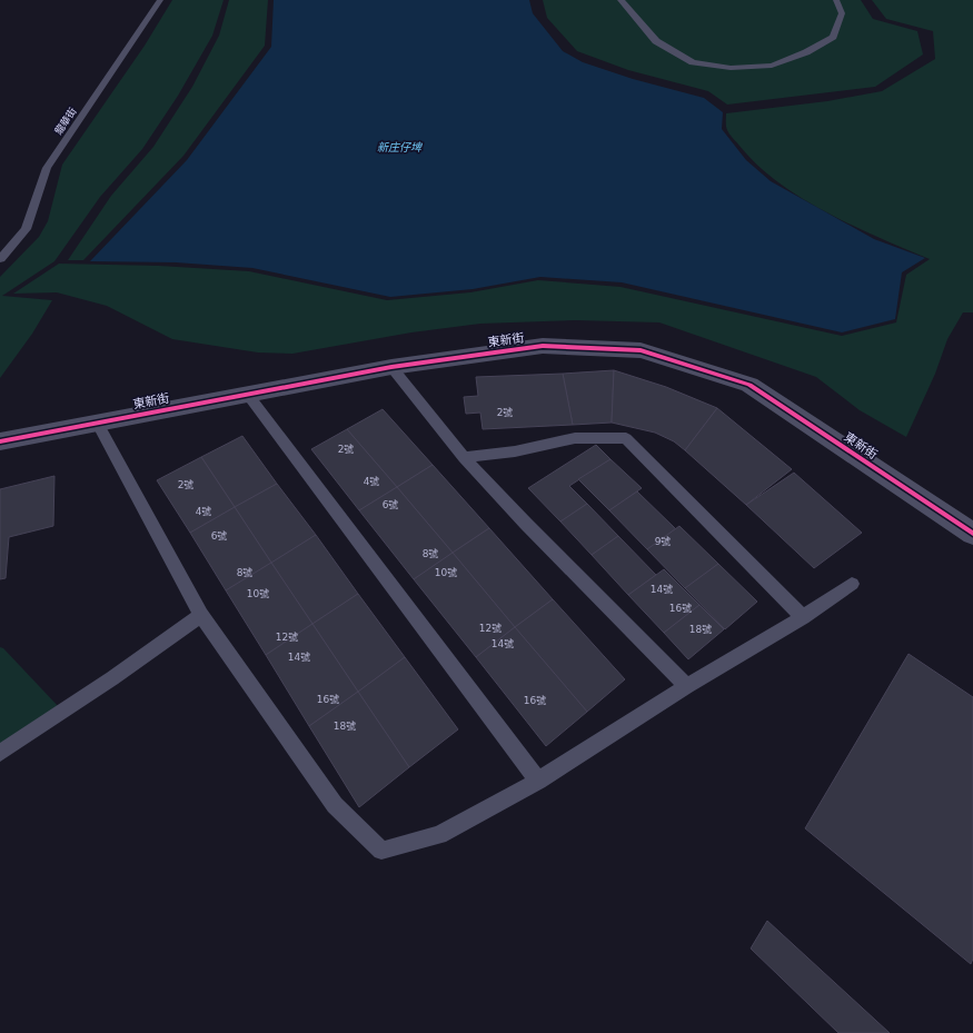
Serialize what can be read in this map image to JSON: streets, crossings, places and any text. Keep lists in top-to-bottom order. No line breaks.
{"streets":{"street":["東新街"],"lane":["龍華街"]},"water":["新庄仔埤"],"house_numbers":["2號","2號","4號","2號","6號","4號","6號","9號","8號","8號","10號","14號","10號","16號","12號","18號","12號","14號","14號","16號","16號","18號"]}
